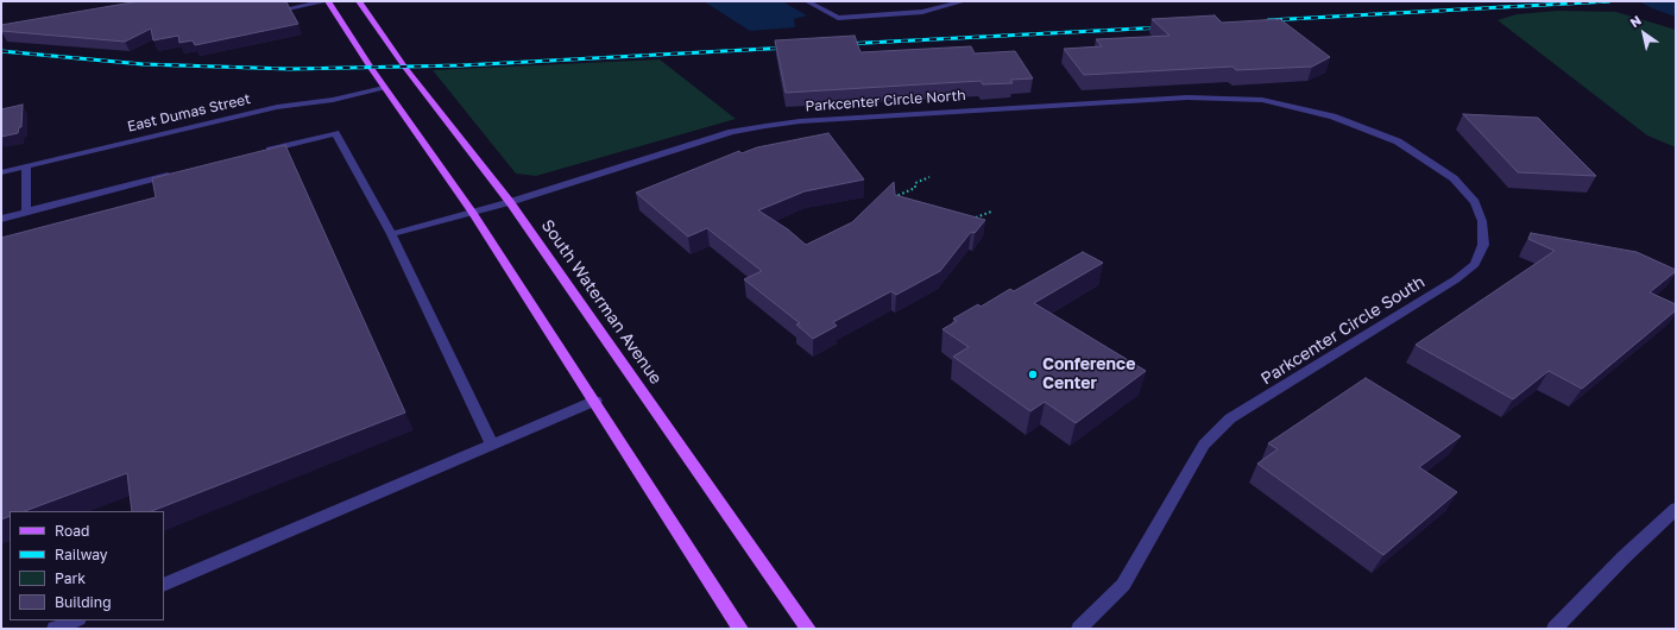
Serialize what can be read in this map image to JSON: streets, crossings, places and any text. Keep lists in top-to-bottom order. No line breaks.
{"streets":{"main road":["South Waterman Avenue"],"street":["Parkcenter Circle North","East Dumas Street","Parkcenter Circle South"]},"crossings":[["Parkcenter Circle North","South Waterman Avenue"],["Parkcenter Circle North","Parkcenter Circle South"]],"places":["Conference Center"],"legend":["Road","Railway","Park","Building"],"north":"top left"}
